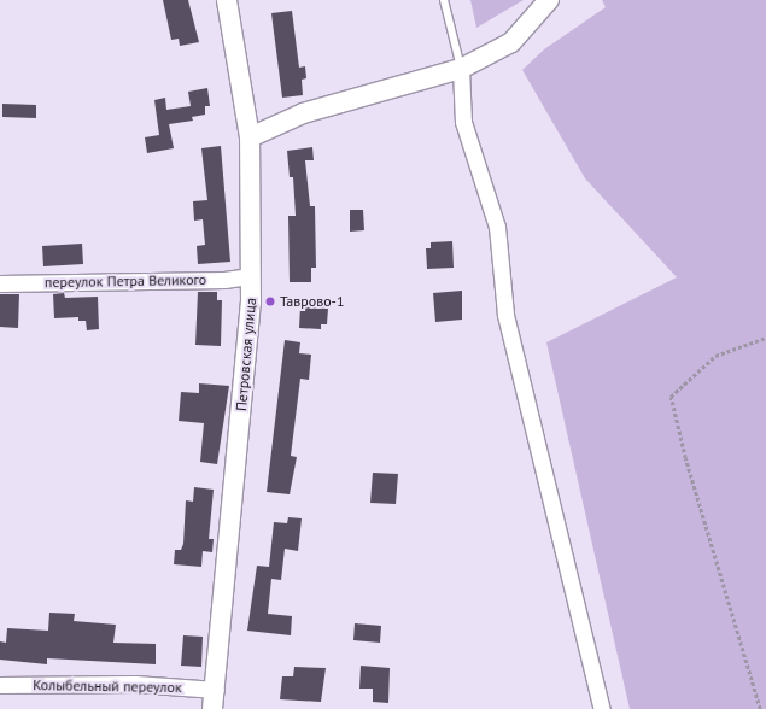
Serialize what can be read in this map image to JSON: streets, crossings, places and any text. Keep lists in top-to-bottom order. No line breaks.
{"streets":{"street":["переулок Петра Великого","Петровская улица","Колыбельный переулок"]},"crossings":[["переулок Петра Великого","Петровская улица"],["Петровская улица","Колыбельный переулок"]],"places":["Таврово-1"]}
